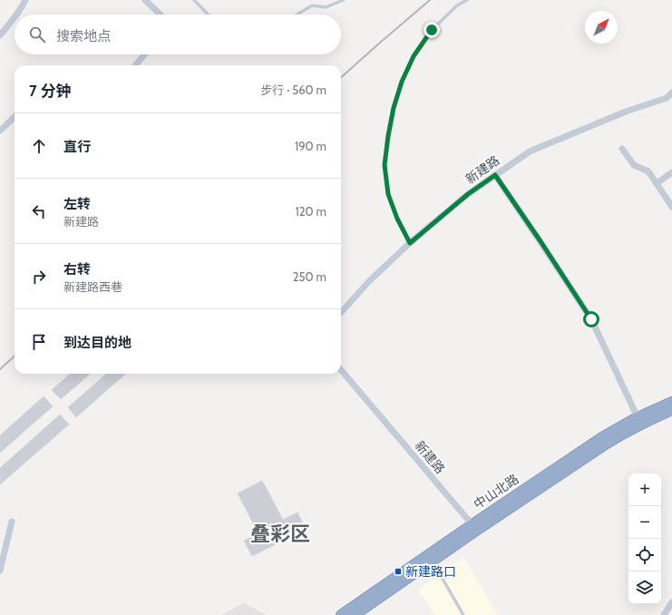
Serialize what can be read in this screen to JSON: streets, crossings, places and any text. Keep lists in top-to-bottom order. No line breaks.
{"streets":{"highway":["中山北路"],"street":["新建路"]},"crossings":[["新建路","中山北路"]],"districts":["叠彩区"],"places":{"transit":["新建路口"]},"north":"top right","page":{"search":"搜索地点","heading":["7 分钟","步行 · 560 m"],"list":[["直行","190 m"],["左转","新建路","120 m"],["右转","新建路西巷","250 m"],"到达目的地"],"map_buttons":["+","−"]}}
